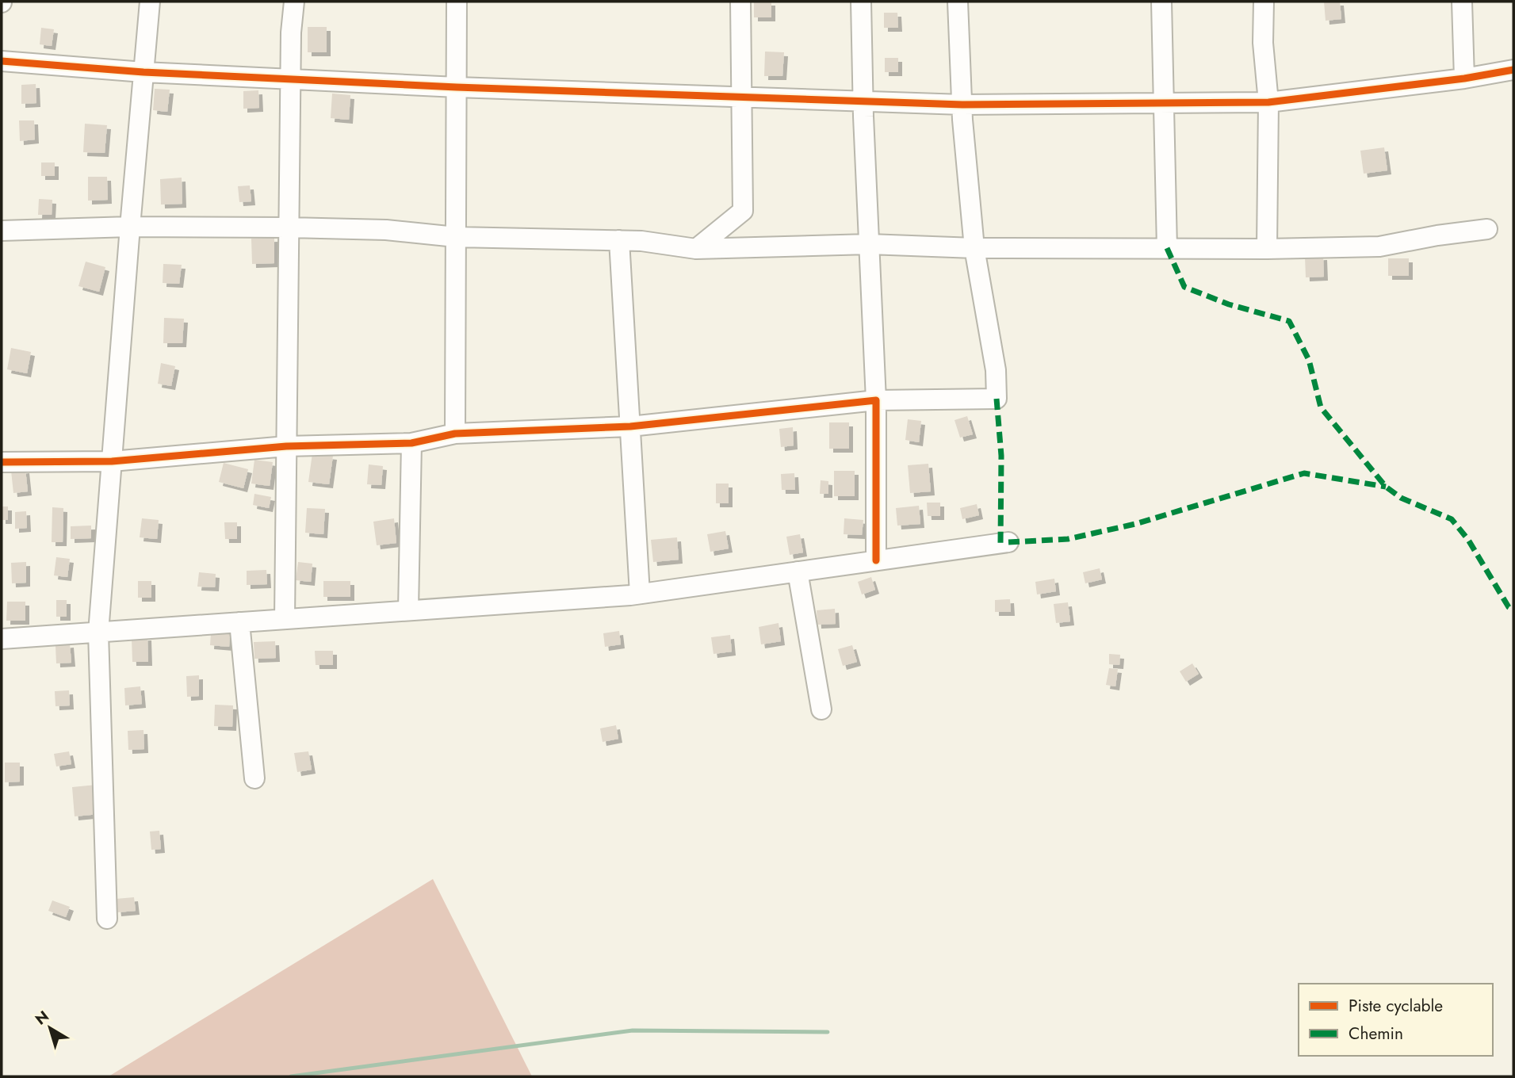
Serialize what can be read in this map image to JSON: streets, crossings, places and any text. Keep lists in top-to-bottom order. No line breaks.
{"legend":["Piste cyclable","Chemin"],"north":"top left"}
